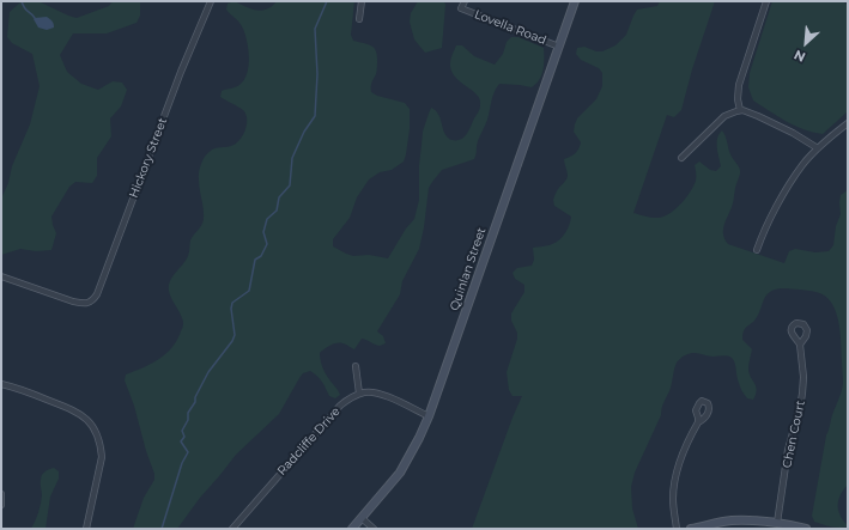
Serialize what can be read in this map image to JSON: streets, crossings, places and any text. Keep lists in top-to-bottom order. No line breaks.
{"streets":{"street":["Lovella Road","Hickory Street","Quinlan Street","Chen Court","Radcliffe Drive"]},"crossings":[["Lovella Road","Quinlan Street"]],"north":"bottom left"}
